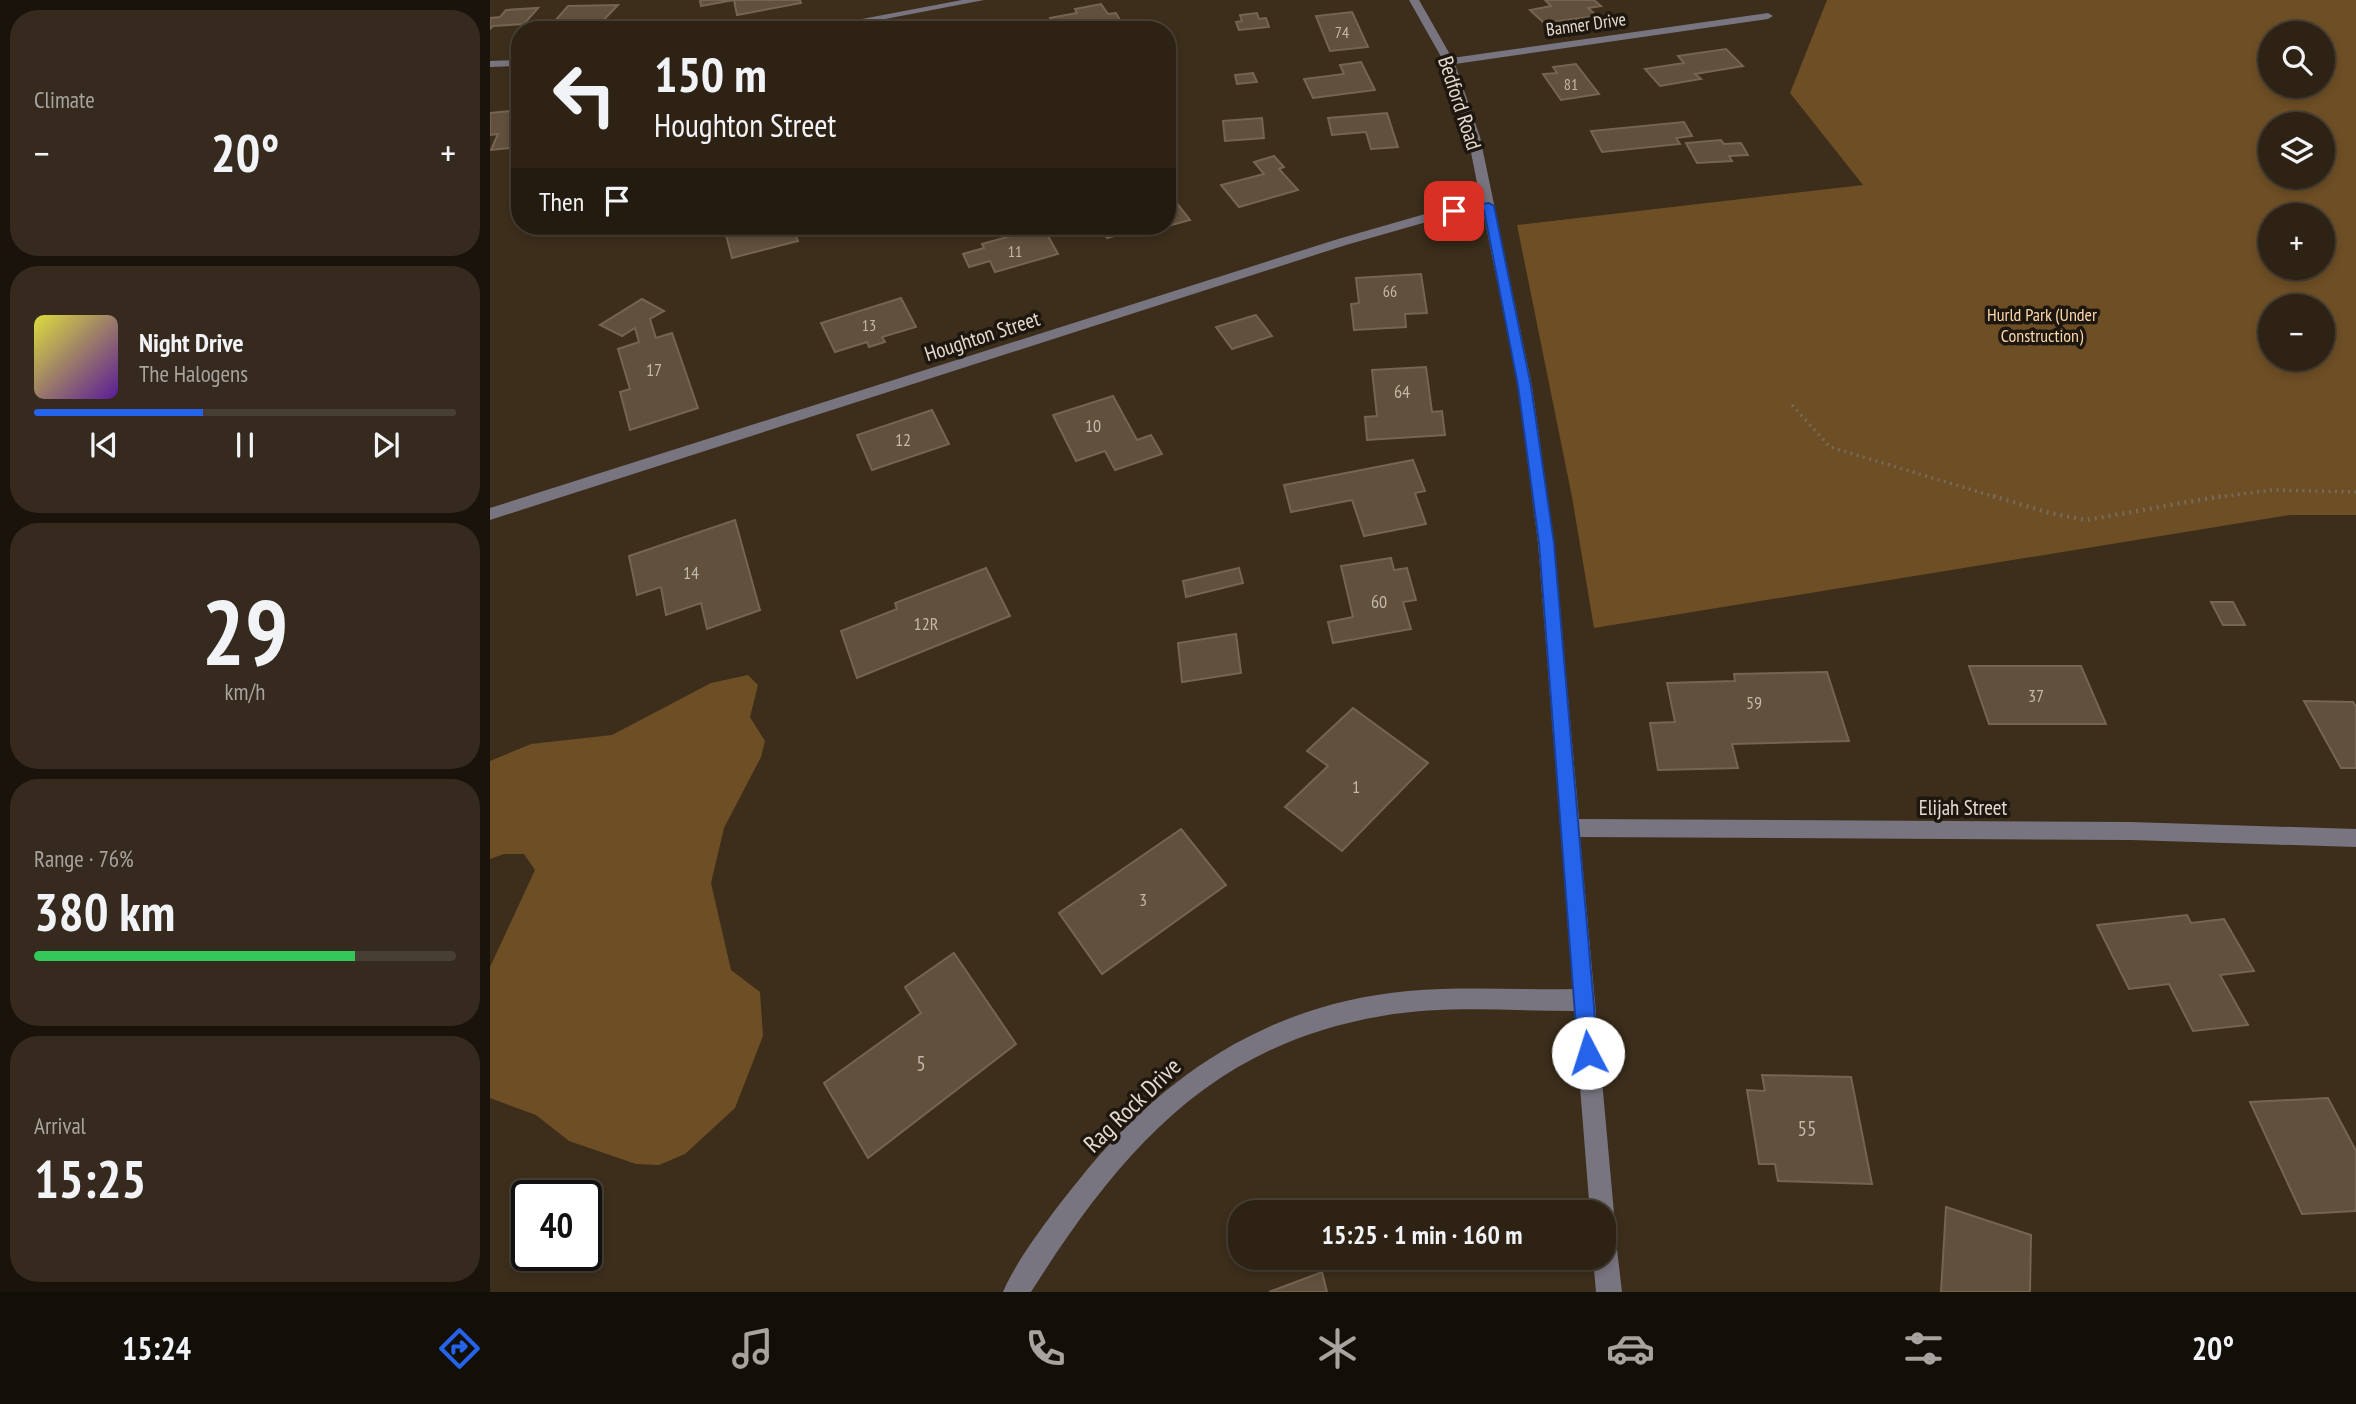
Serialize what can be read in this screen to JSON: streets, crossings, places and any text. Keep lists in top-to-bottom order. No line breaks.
{"streets":{"street":["Banner Drive","Bedford Road","Houghton Street","Elijah Street","Rag Rock Drive"]},"crossings":[["Banner Drive","Bedford Road"],["Bedford Road","Houghton Street"],["Bedford Road","Elijah Street"],["Bedford Road","Rag Rock Drive"]],"parks":["Hurld Park (Under Construction)"],"house_numbers":["74","81","11","66","13","17","64","10","12","14","60","12R","37","59","1","3","5","55"],"page":{"tile":["Climate",["29","km/h"],["Range · 76%","380 km"],["Arrival","15:25"]],"map_buttons":["+","−"],"turn":["150 m","Houghton Street"],"heat":["−","20°","+"],"then":"Then","song":["Night Drive","The Halogens"],"limit":"40","trip":"15:25 · 1 min · 160 m","tabs":["15:24","20°"]}}
